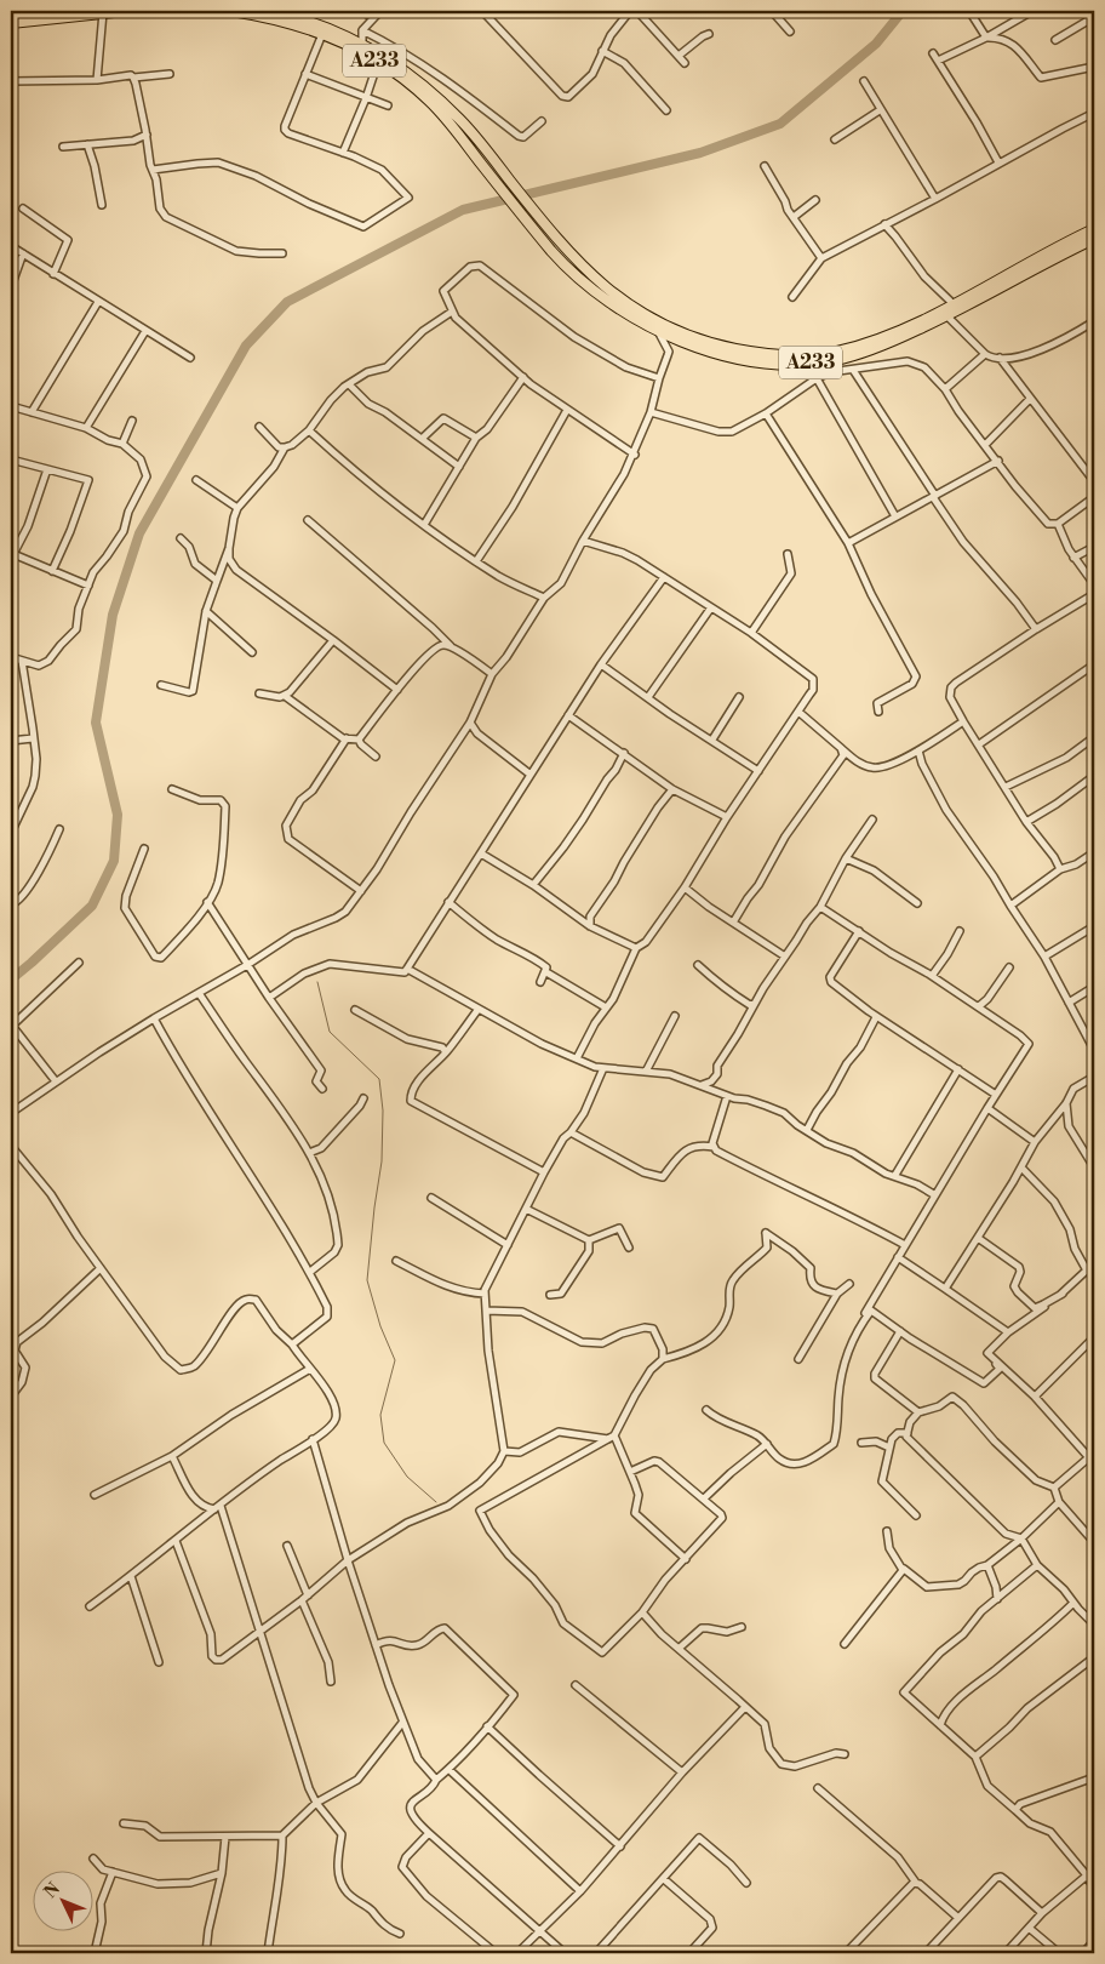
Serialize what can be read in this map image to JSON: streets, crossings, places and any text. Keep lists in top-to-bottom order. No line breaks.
{"streets":{"highway":["A233"]},"north":"top left"}
